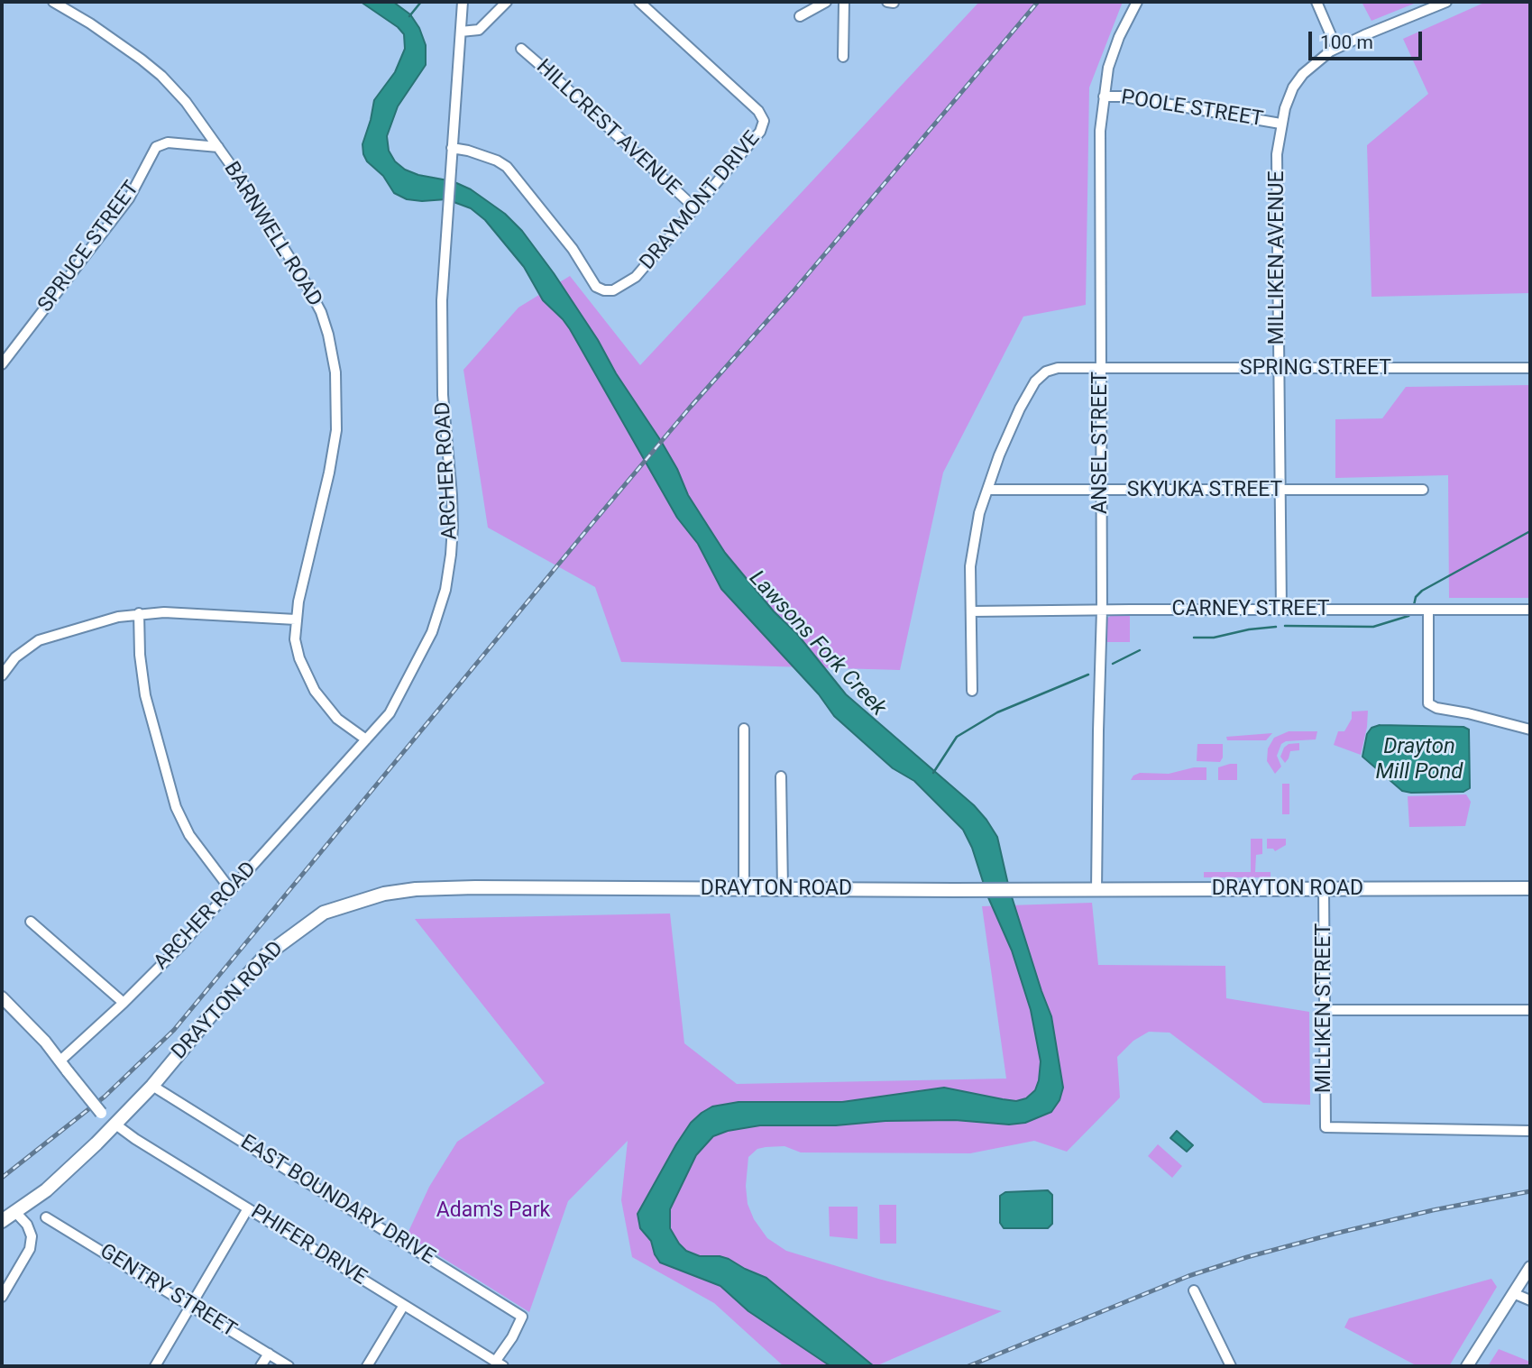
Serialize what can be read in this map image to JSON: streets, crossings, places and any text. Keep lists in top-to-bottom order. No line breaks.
{"streets":{"main road":["DRAYTON ROAD"],"street":["POOLE STREET","HILLCREST AVENUE","DRAYMONT DRIVE","BARNWELL ROAD","SPRUCE STREET","MILLIKEN AVENUE","SPRING STREET","ANSEL STREET","ARCHER ROAD","SKYUKA STREET","CARNEY STREET","MILLIKEN STREET","EAST BOUNDARY DRIVE","PHIFER DRIVE","GENTRY STREET"]},"crossings":[["POOLE STREET","MILLIKEN AVENUE"],["POOLE STREET","ANSEL STREET"],["HILLCREST AVENUE","DRAYMONT DRIVE"],["DRAYMONT DRIVE","ARCHER ROAD"],["BARNWELL ROAD","SPRUCE STREET"],["BARNWELL ROAD","ARCHER ROAD"],["MILLIKEN AVENUE","SPRING STREET"],["MILLIKEN AVENUE","SKYUKA STREET"],["MILLIKEN AVENUE","CARNEY STREET"],["SPRING STREET","ANSEL STREET"],["SPRING STREET","SKYUKA STREET"],["SPRING STREET","CARNEY STREET"],["ANSEL STREET","SKYUKA STREET"],["ANSEL STREET","CARNEY STREET"],["ANSEL STREET","DRAYTON ROAD"],["DRAYTON ROAD","MILLIKEN STREET"],["DRAYTON ROAD","EAST BOUNDARY DRIVE"],["DRAYTON ROAD","PHIFER DRIVE"],["EAST BOUNDARY DRIVE","PHIFER DRIVE"]],"water":["Lawsons Fork Creek","Drayton Mill Pond"],"parks":["Adam's Park"],"scale_bar":"100 m"}
